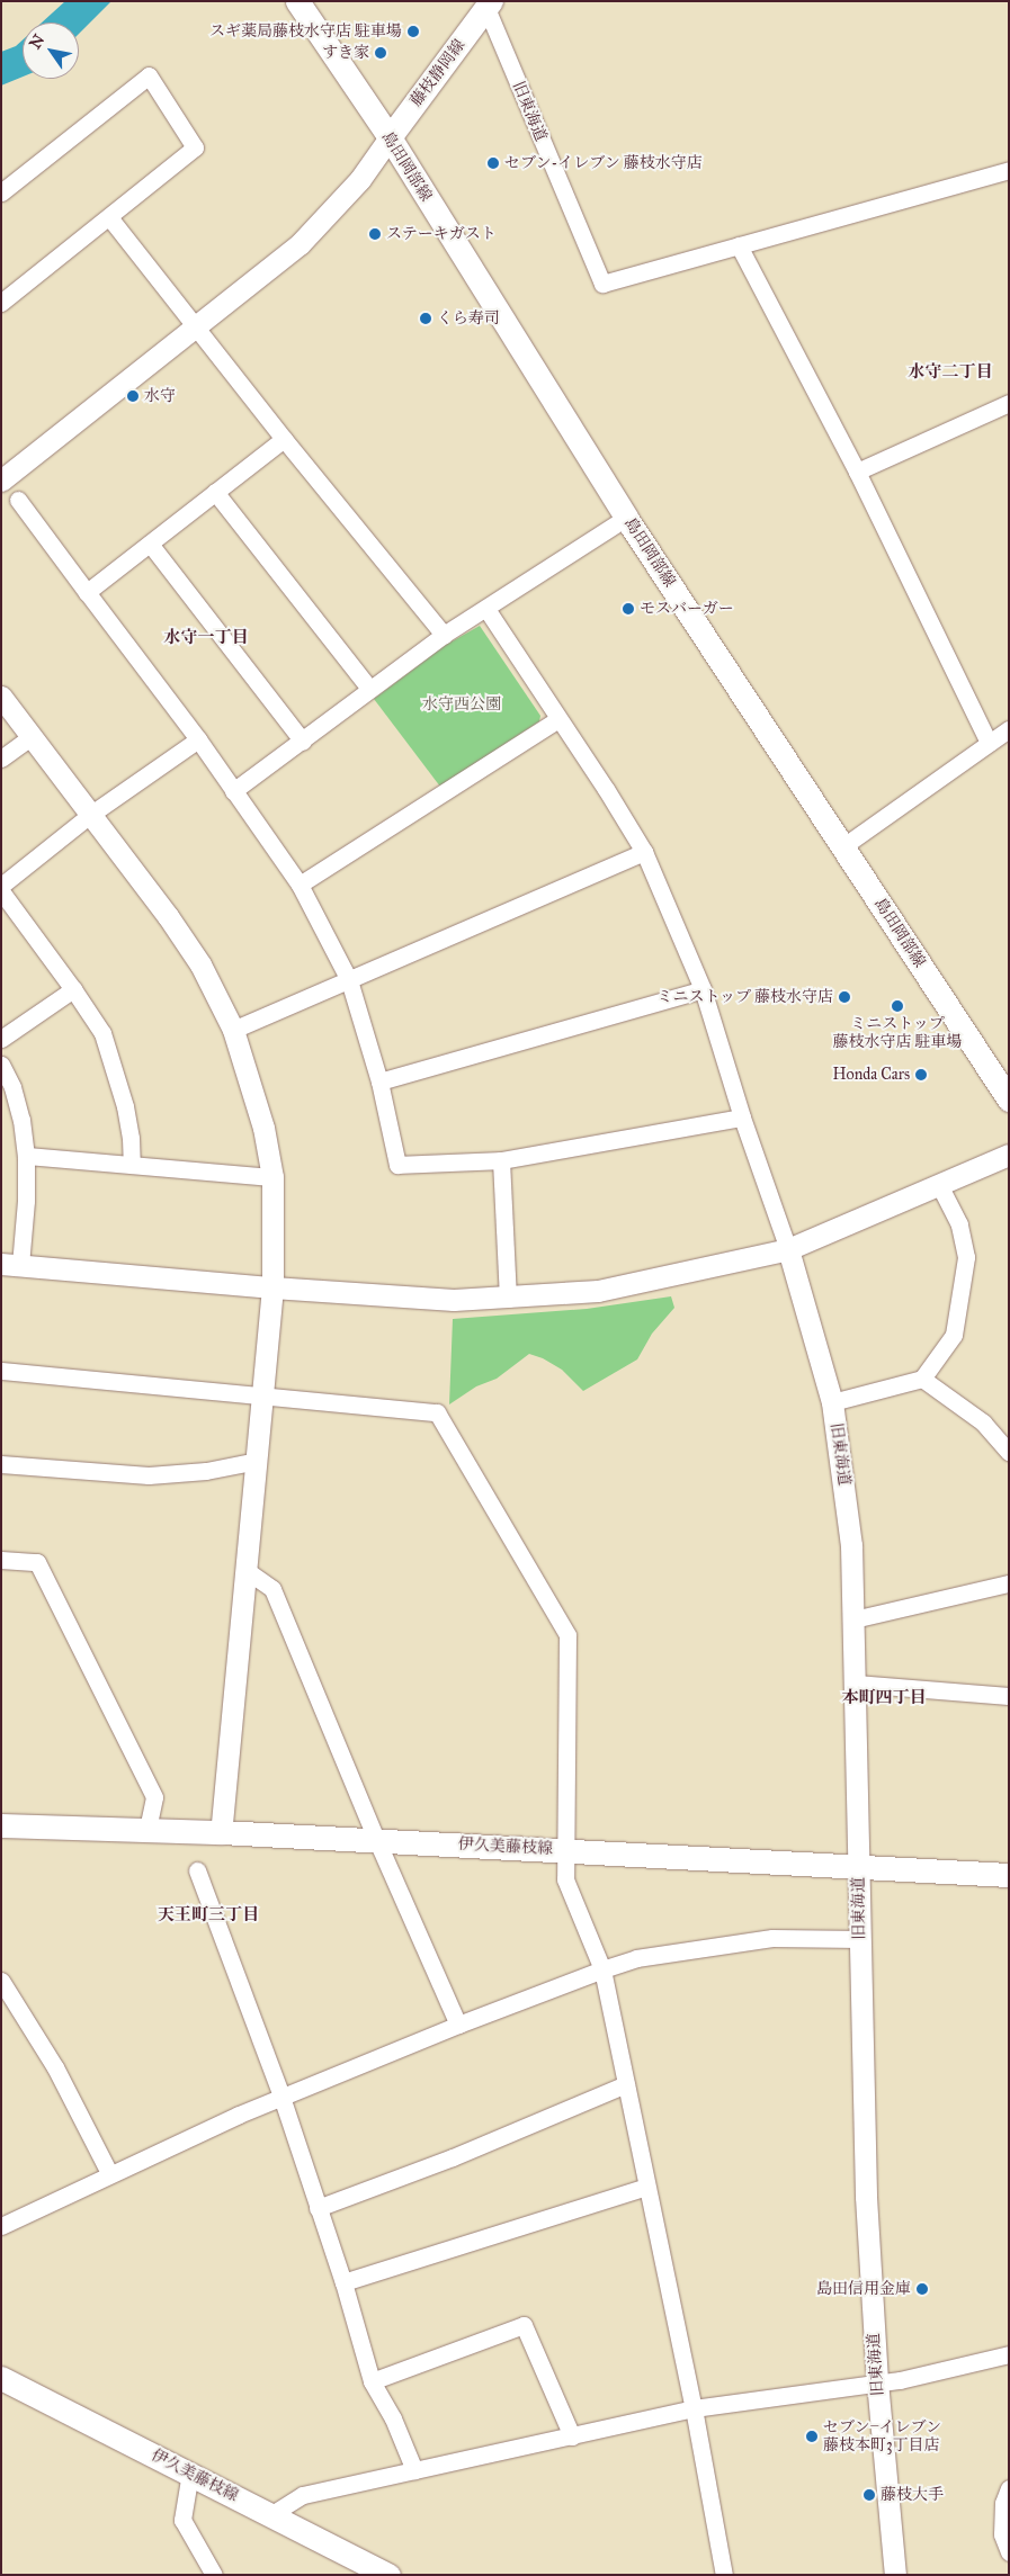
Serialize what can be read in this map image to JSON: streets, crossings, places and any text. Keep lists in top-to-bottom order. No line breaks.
{"streets":{"main road":["藤枝静岡線","島田岡部線","伊久美藤枝線"],"street":["旧東海道"]},"crossings":[["藤枝静岡線","旧東海道"],["藤枝静岡線","島田岡部線"],["旧東海道","伊久美藤枝線"]],"districts":["水守二丁目","水守一丁目","本町四丁目","天王町三丁目"],"parks":["水守西公園"],"places":["スギ薬局藤枝水守店 駐車場","すき家","セブン-イレブン 藤枝水守店","ステーキガスト","くら寿司","水守","モスバーガー","ミニストップ 藤枝水守店","ミニストップ 藤枝水守店 駐車場","Honda Cars","島田信用金庫","セブン−イレブン 藤枝本町3丁目店","藤枝大手"],"north":"top left"}
